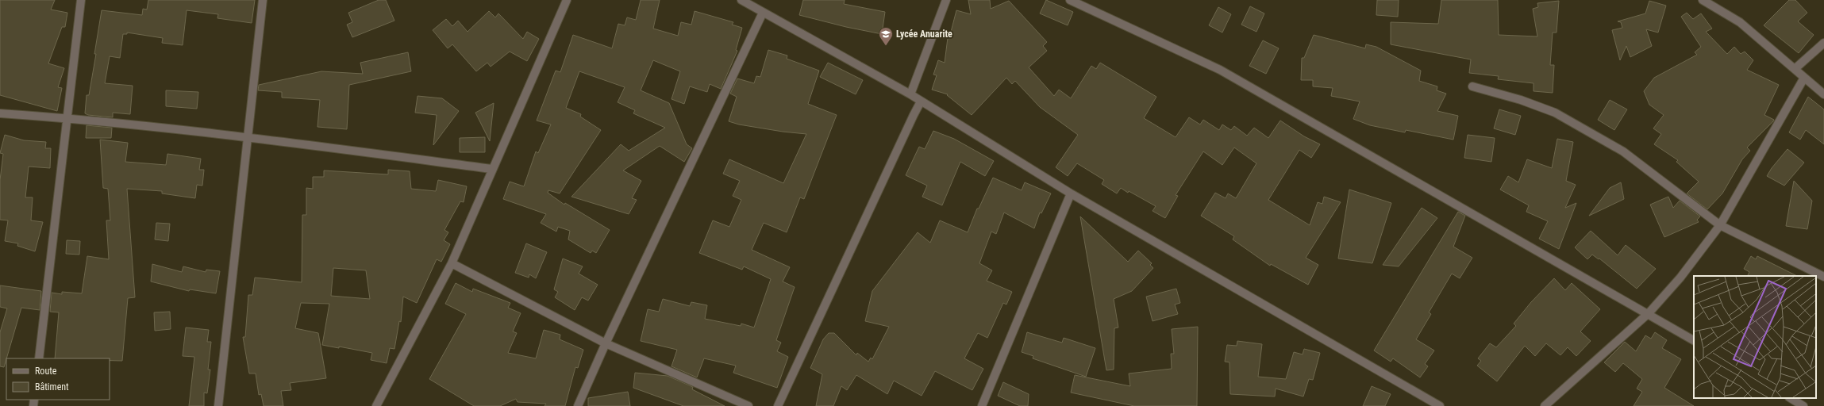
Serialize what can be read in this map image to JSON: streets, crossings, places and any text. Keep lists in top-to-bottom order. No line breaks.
{"places":{"school or university":["Lycée Anuarite"]},"legend":["Route","Bâtiment"]}
